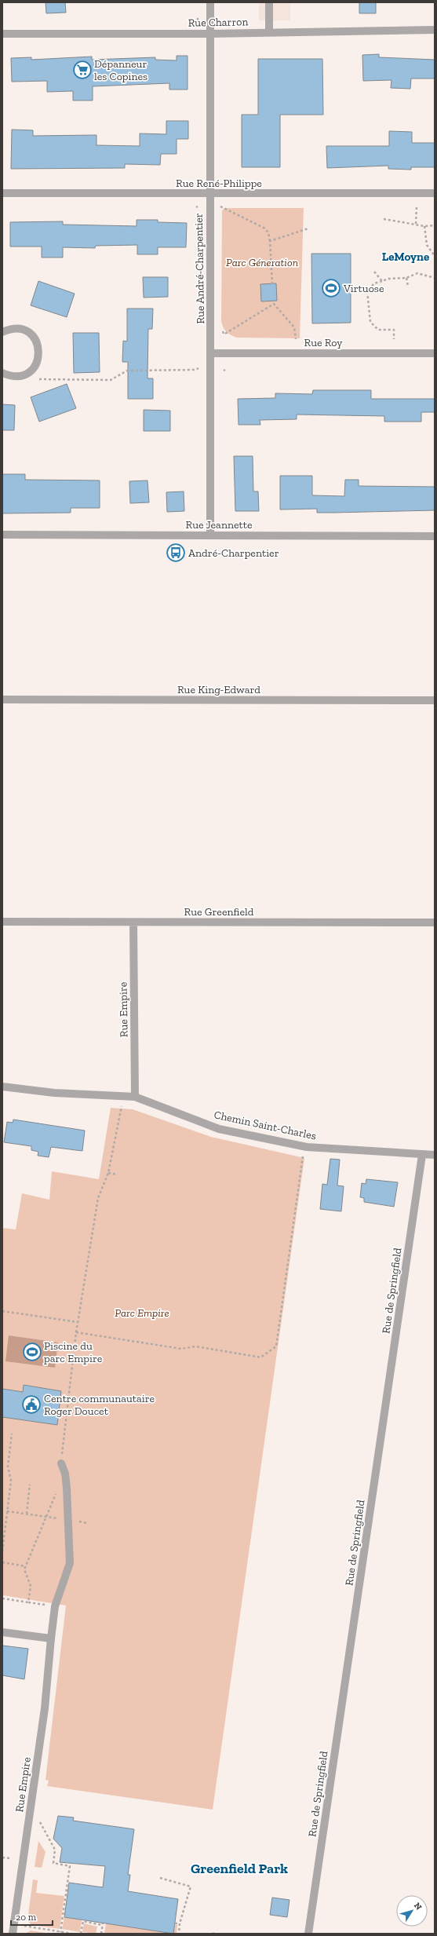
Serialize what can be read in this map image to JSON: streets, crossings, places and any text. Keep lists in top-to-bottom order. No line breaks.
{"streets":{"street":["Rue Charron","Rue René-Philippe","Rue André-Charpentier","Rue Roy","Rue Jeannette","Rue King-Edward","Rue Greenfield","Rue Empire","Chemin Saint-Charles","Rue de Springfield"]},"crossings":[["Rue Charron","Rue André-Charpentier"],["Rue René-Philippe","Rue André-Charpentier"],["Rue André-Charpentier","Rue Roy"],["Rue André-Charpentier","Rue Jeannette"],["Rue Greenfield","Rue Empire"],["Rue Empire","Chemin Saint-Charles"],["Chemin Saint-Charles","Rue de Springfield"]],"districts":["LeMoyne","Greenfield Park"],"parks":["Parc Géneration","Parc Empire"],"places":{"supermarket":["Dépanneur les Copines"],"sports":["Virtuose","Piscine du parc Empire"],"bus stop":["André-Charpentier"],"public building":["Centre communautaire Roger Doucet"]},"scale_bar":"20 m","north":"top right"}
